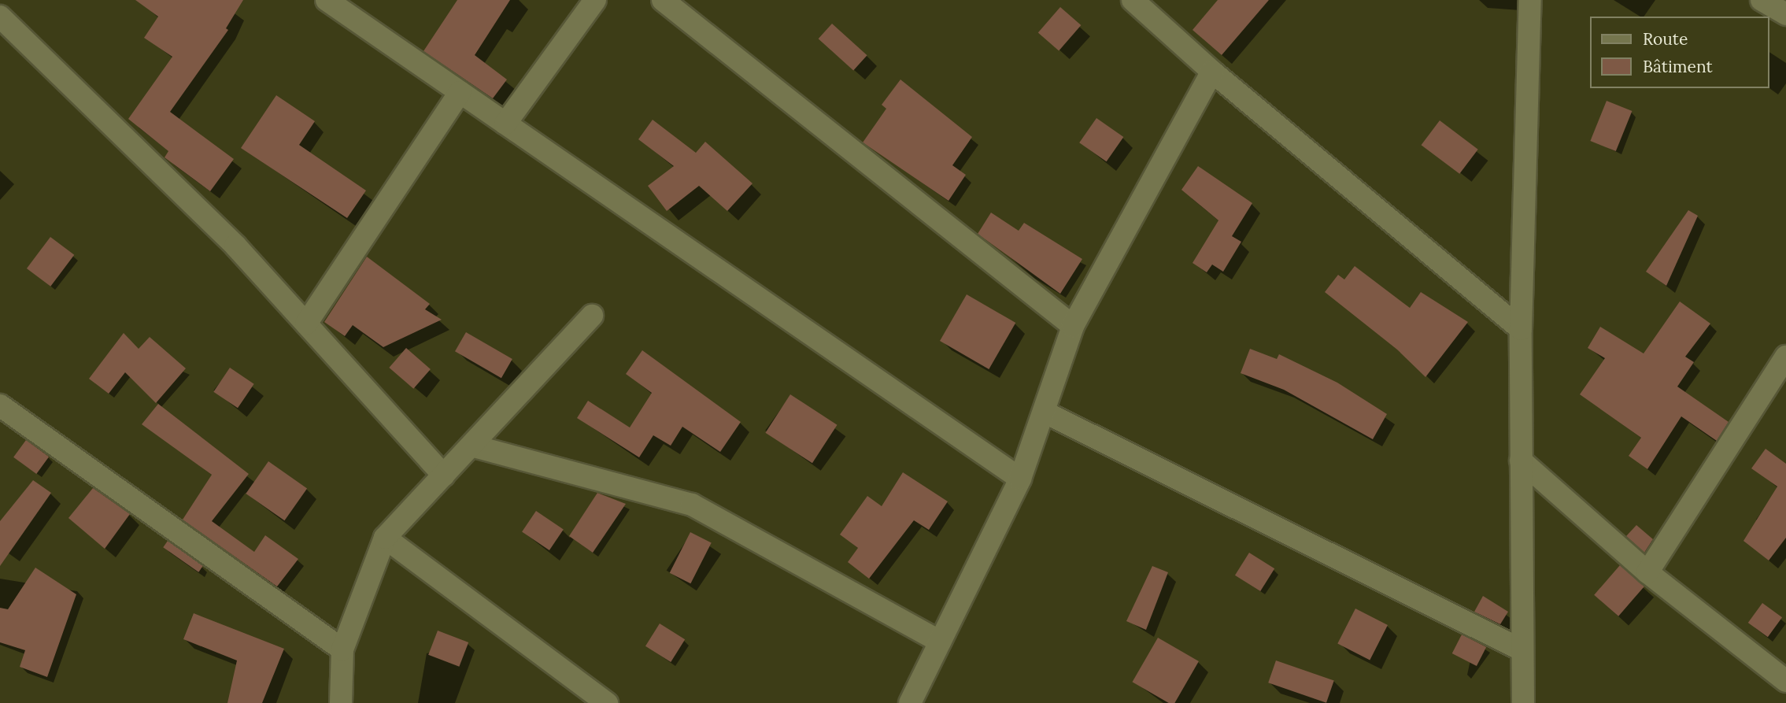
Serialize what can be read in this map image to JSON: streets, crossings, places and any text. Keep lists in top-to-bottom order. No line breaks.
{"legend":["Route","Bâtiment"]}
